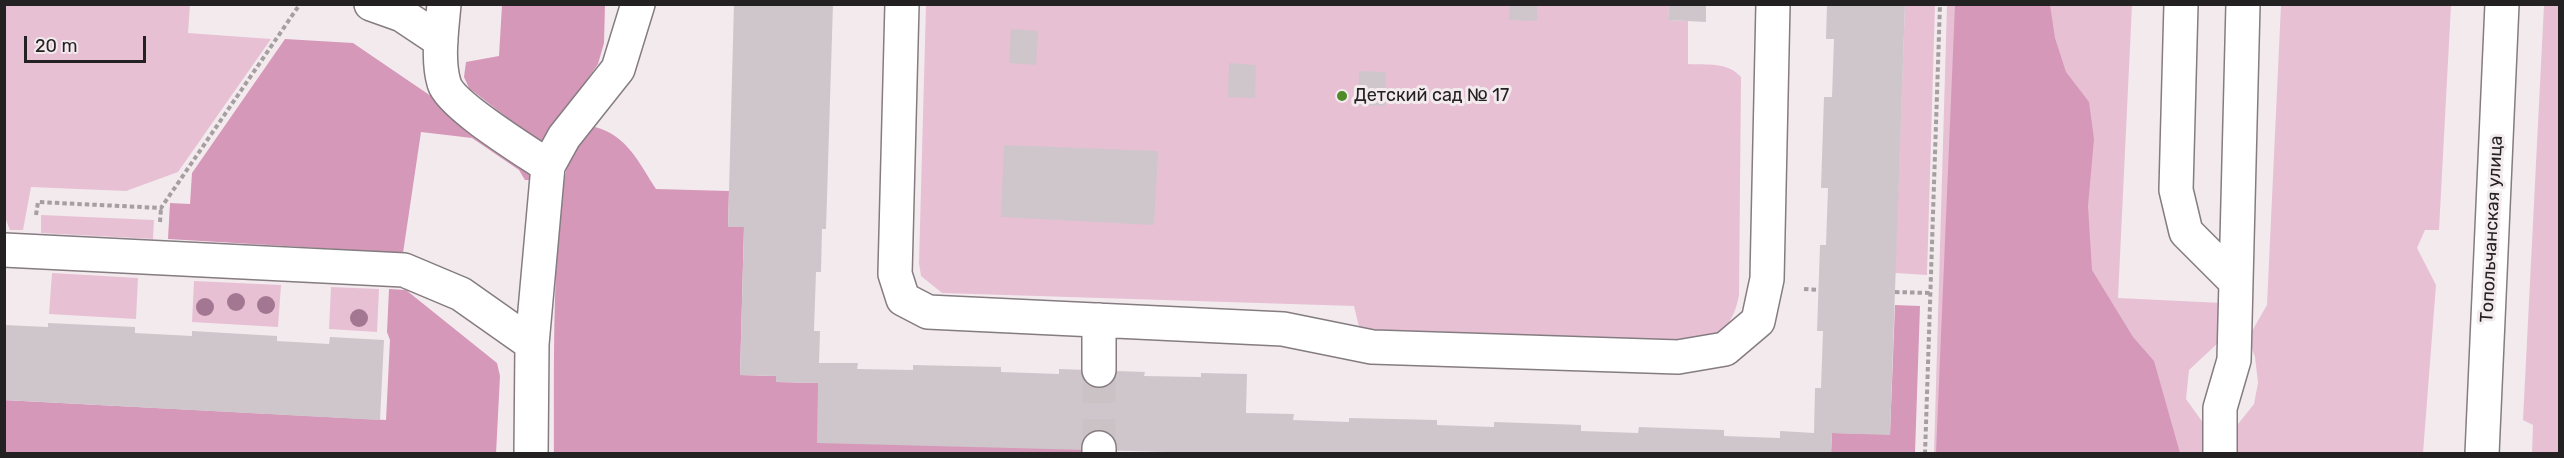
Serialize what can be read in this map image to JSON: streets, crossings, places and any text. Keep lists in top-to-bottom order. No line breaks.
{"streets":{"street":["Топольчанская улица"]},"places":["Детский сад № 17"],"scale_bar":"20 m"}
